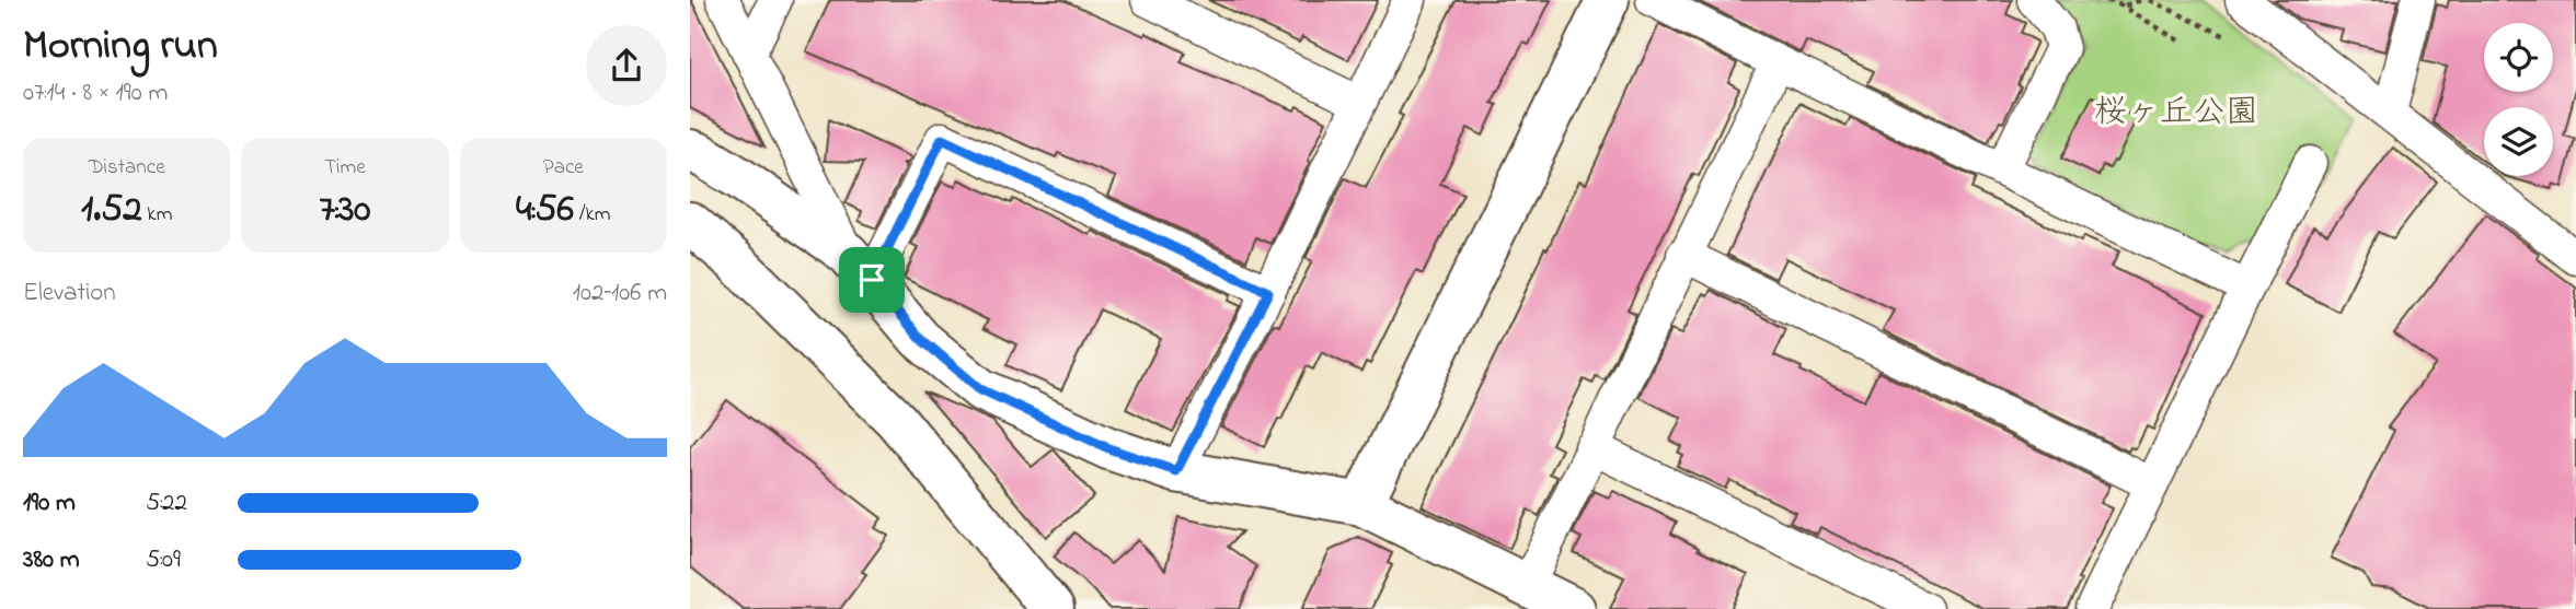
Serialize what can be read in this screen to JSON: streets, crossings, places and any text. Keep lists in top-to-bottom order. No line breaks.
{"parks":["桜ヶ丘公園"],"page":{"heading":["Morning run","07:14 · 8 × 190 m"],"stats":[["Distance","1.52 km"],["Time","7:30"],["Pace","4:56 /km"]],"chart":["Elevation","102–106 m"],"list":[{"name":"190 m","note":"5:22"},{"name":"380 m","note":"5:09"}]}}
